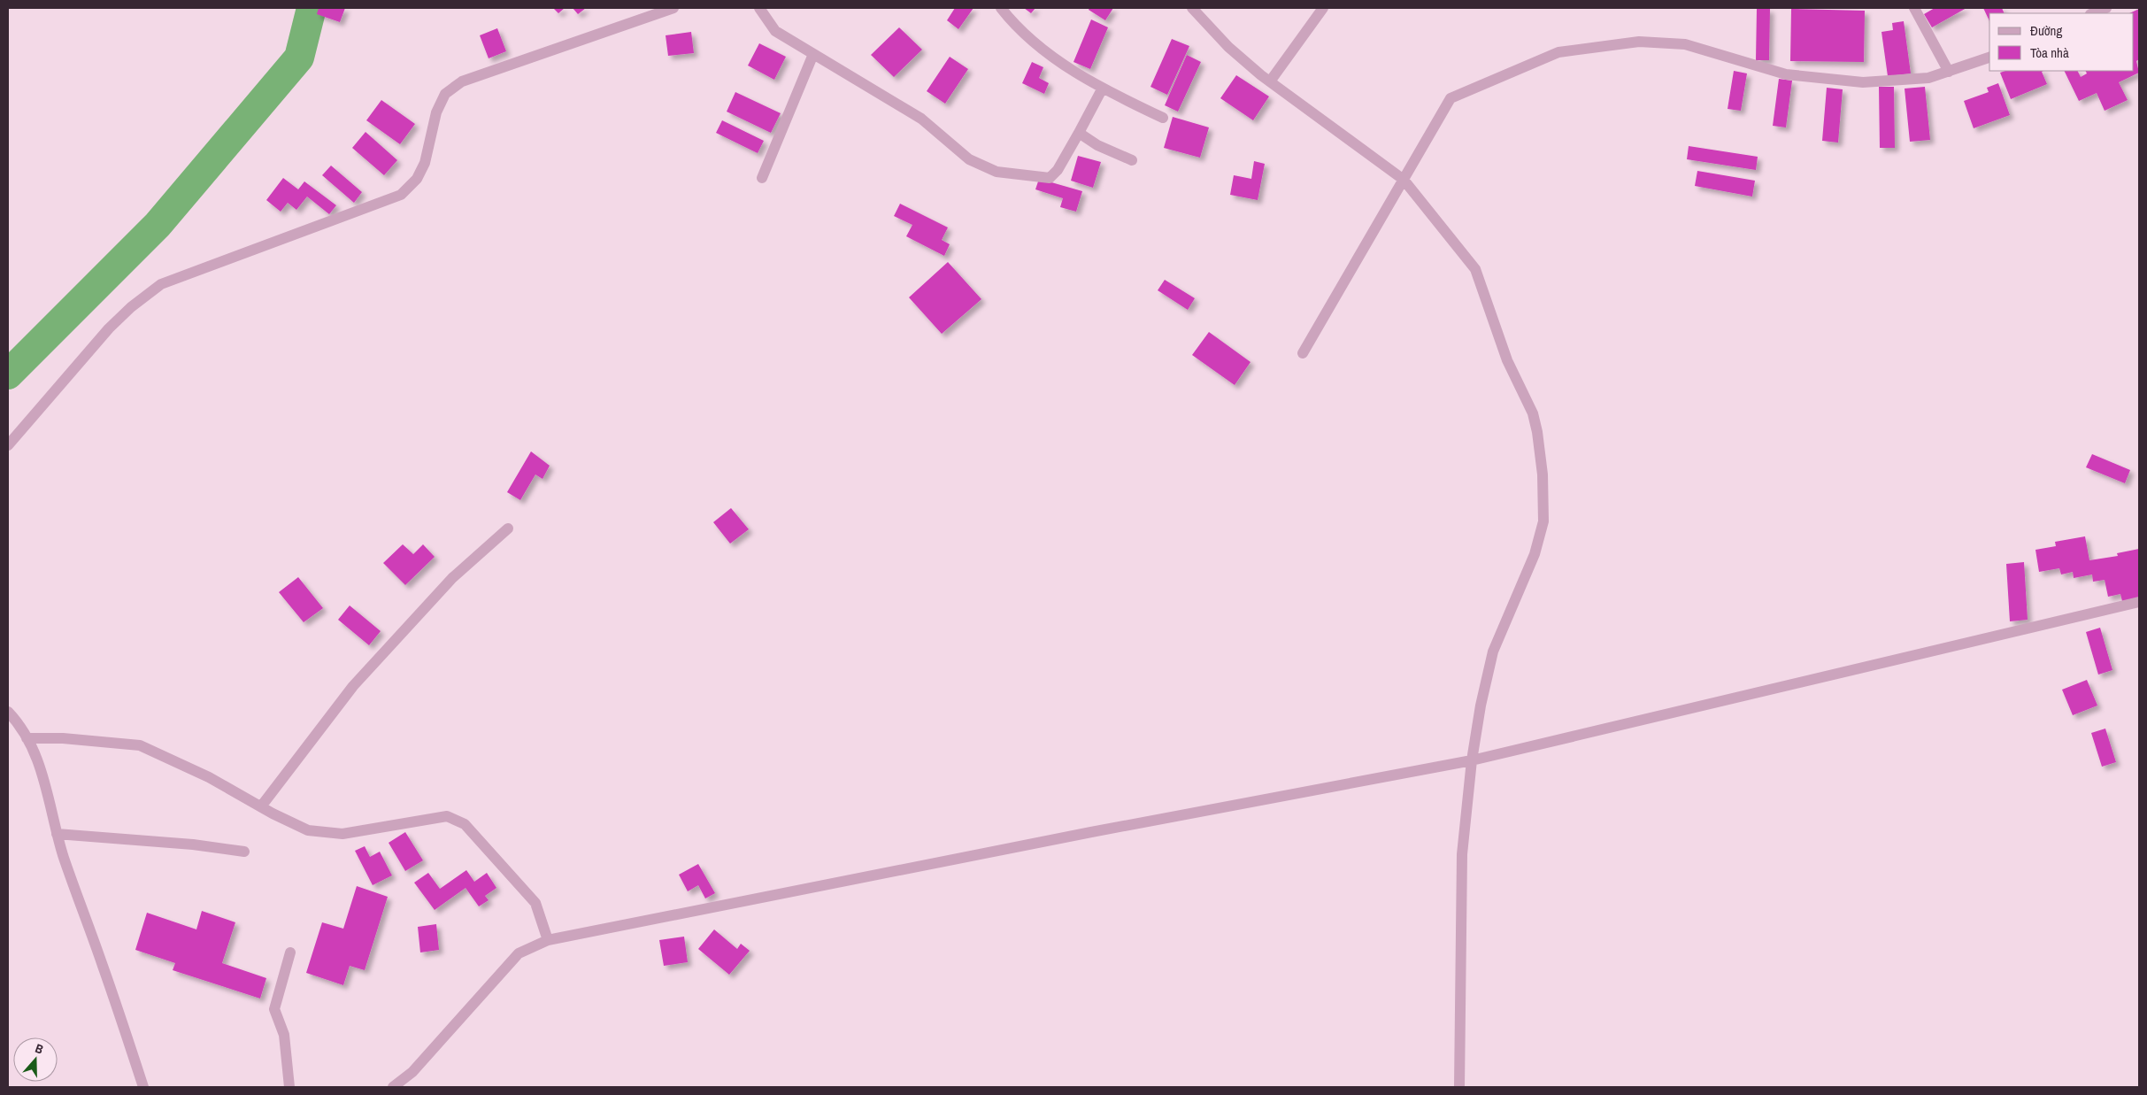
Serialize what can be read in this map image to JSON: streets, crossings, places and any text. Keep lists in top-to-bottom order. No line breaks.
{"legend":["Đường","Tòa nhà"],"north":"top"}
